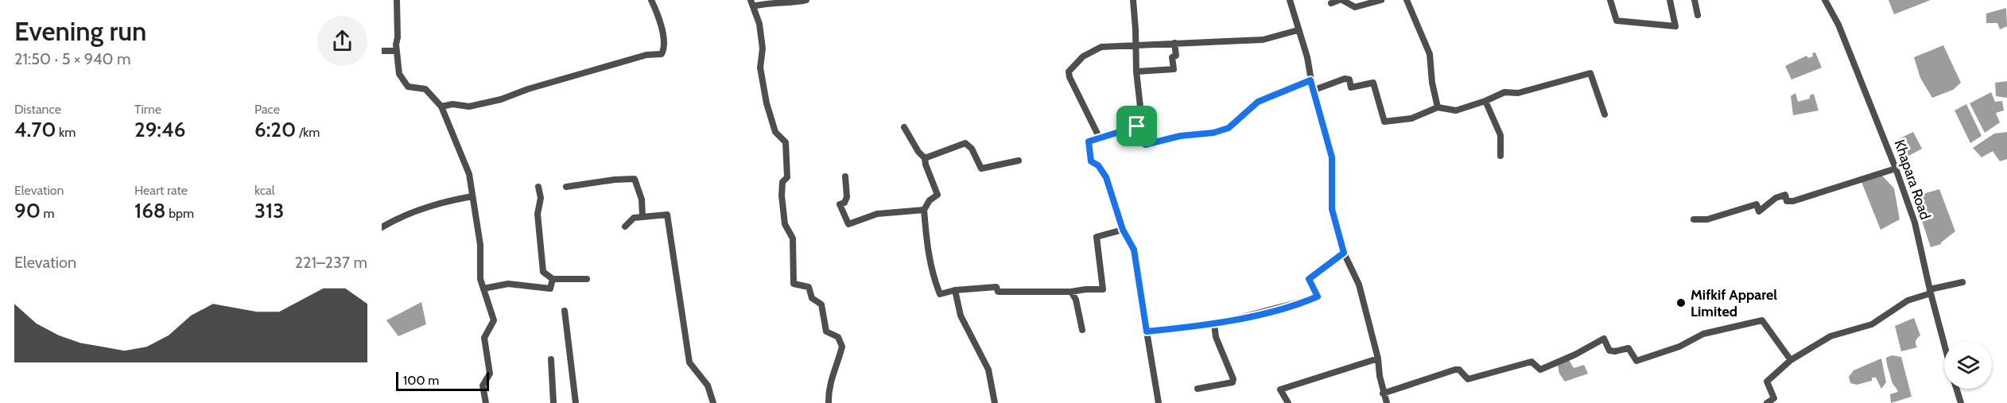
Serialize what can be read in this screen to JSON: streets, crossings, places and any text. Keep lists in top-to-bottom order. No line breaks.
{"streets":{"street":["Khapara Road"]},"places":["Mifkif Apparel Limited"],"scale_bar":"100 m","page":{"heading":["Evening run","21:50 · 5 × 940 m"],"stats":[["Distance","4.70 km"],["Time","29:46"],["Pace","6:20 /km"],["Elevation","90 m"],["Heart rate","168 bpm"],["kcal","313"]],"chart":["Elevation","221–237 m"],"scale":"100 m"}}
